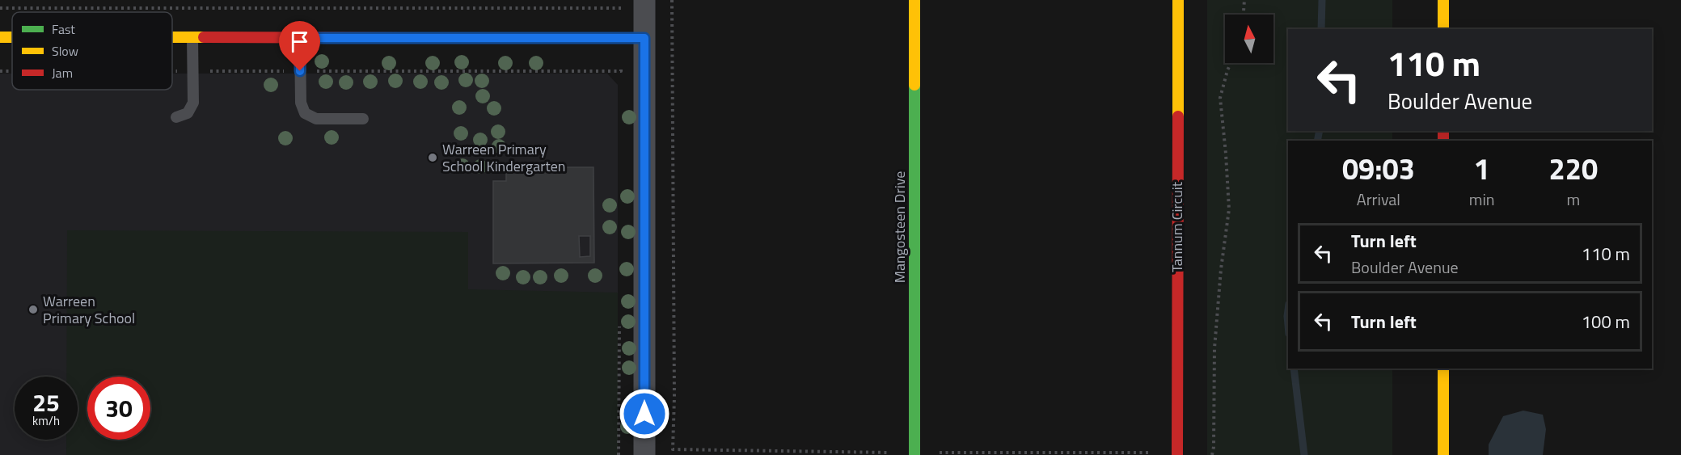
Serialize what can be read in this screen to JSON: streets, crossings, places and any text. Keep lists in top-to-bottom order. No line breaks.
{"streets":{"street":["Mangosteen Drive","Tannum Circuit"]},"places":["Warreen Primary School Kindergarten","Warreen Primary School"],"legend":["Fast","Slow","Jam"],"north":"top","page":{"turn":["110 m","Boulder Avenue"],"eta":["09:03","Arrival","1","min","220","m"],"list":[{"name":"Turn left","note":"Boulder Avenue","value":"110 m"},{"name":"Turn left","value":"100 m"}],"speed":"25 km/h","limit":"30"}}
